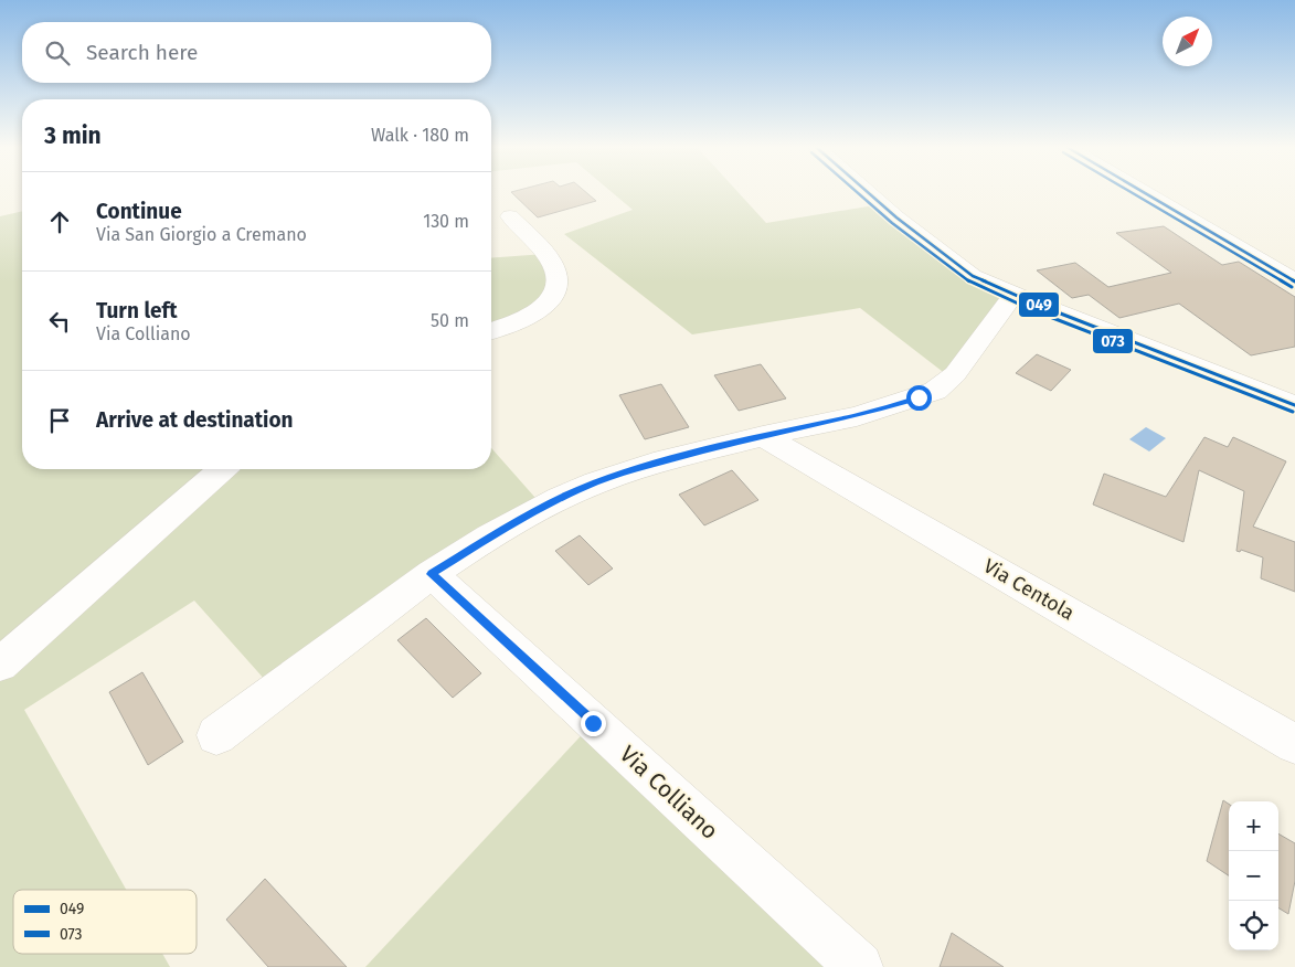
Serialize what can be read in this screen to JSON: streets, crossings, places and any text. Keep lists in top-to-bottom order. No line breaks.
{"streets":{"street":["Via Centola","Via Colliano"]},"lines":["transit line 049","transit line 073"],"legend":["049","073"],"north":"top right","page":{"search":"Search here","heading":["3 min","Walk · 180 m"],"list":[["Continue","Via San Giorgio a Cremano","130 m"],["Turn left","Via Colliano","50 m"],"Arrive at destination"],"map_buttons":["+","−"]}}
